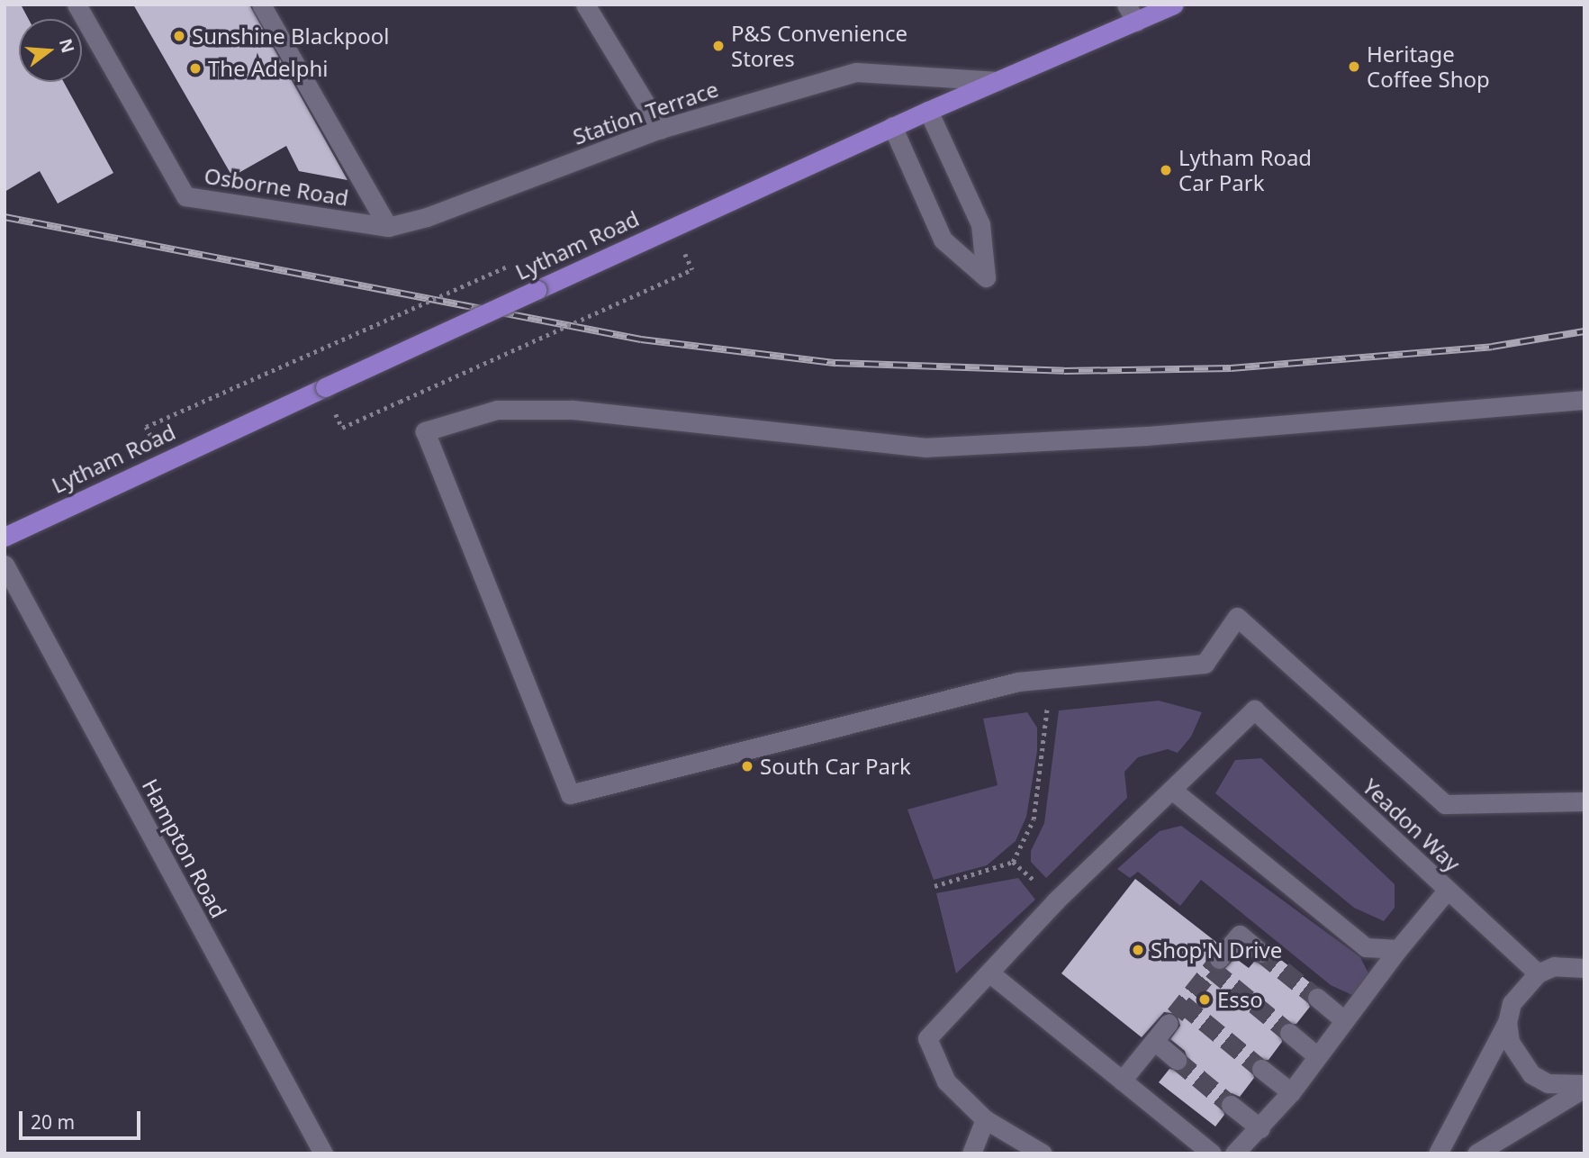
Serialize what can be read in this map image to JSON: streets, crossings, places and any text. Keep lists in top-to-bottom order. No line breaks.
{"streets":{"main road":["Lytham Road"],"street":["Station Terrace","Osborne Road","Yeadon Way","Hampton Road"]},"crossings":[["Station Terrace","Osborne Road"],["Station Terrace","Lytham Road"]],"places":["Sunshine Blackpool","P&S Convenience Stores","Heritage Coffee Shop","The Adelphi","Lytham Road Car Park","South Car Park","Shop'N Drive","Esso"],"scale_bar":"20 m","north":"right"}
